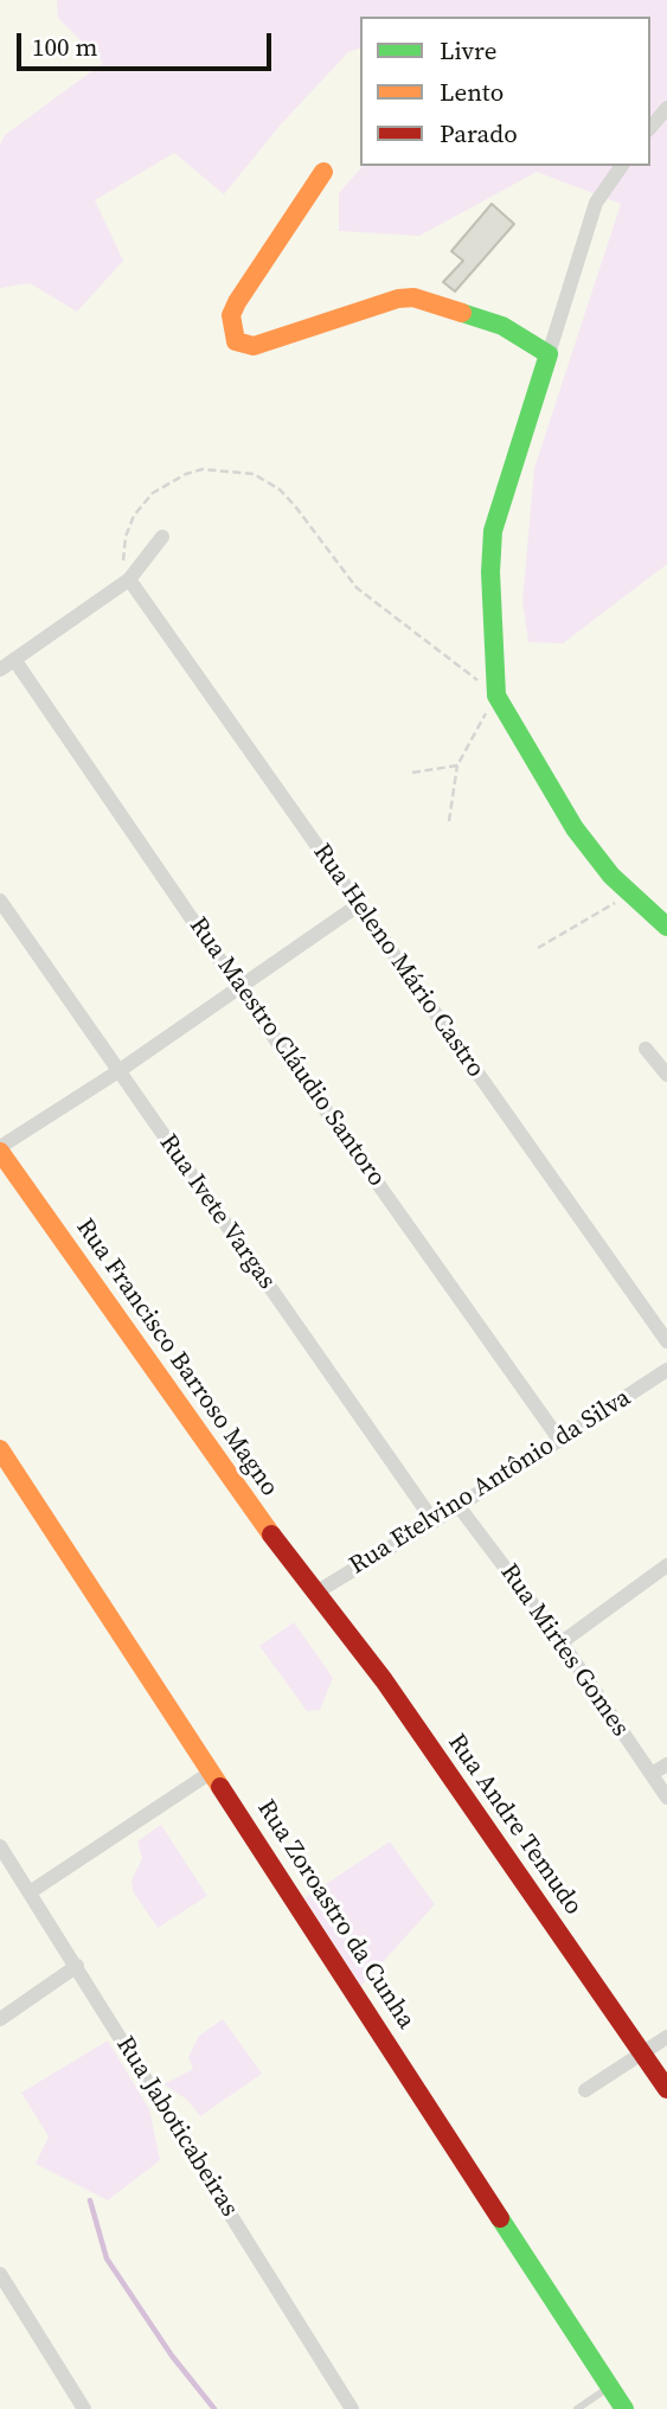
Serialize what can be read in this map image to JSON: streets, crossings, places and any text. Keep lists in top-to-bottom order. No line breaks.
{"streets":{"street":["Rua Heleno Mário Castro","Rua Maestro Cláudio Santoro","Rua Ivete Vargas","Rua Francisco Barroso Magno","Rua Etelvino Antônio da Silva","Rua Mirtes Gomes","Rua Andre Temudo","Rua Zoroastro da Cunha","Rua Jaboticabeiras"]},"crossings":[["Rua Maestro Cláudio Santoro","Rua Etelvino Antônio da Silva"],["Rua Ivete Vargas","Rua Etelvino Antônio da Silva"],["Rua Francisco Barroso Magno","Rua Etelvino Antônio da Silva"],["Rua Francisco Barroso Magno","Rua Andre Temudo"],["Rua Etelvino Antônio da Silva","Rua Mirtes Gomes"],["Rua Etelvino Antônio da Silva","Rua Andre Temudo"]],"legend":["Livre","Lento","Parado"],"scale_bar":"100 m"}
